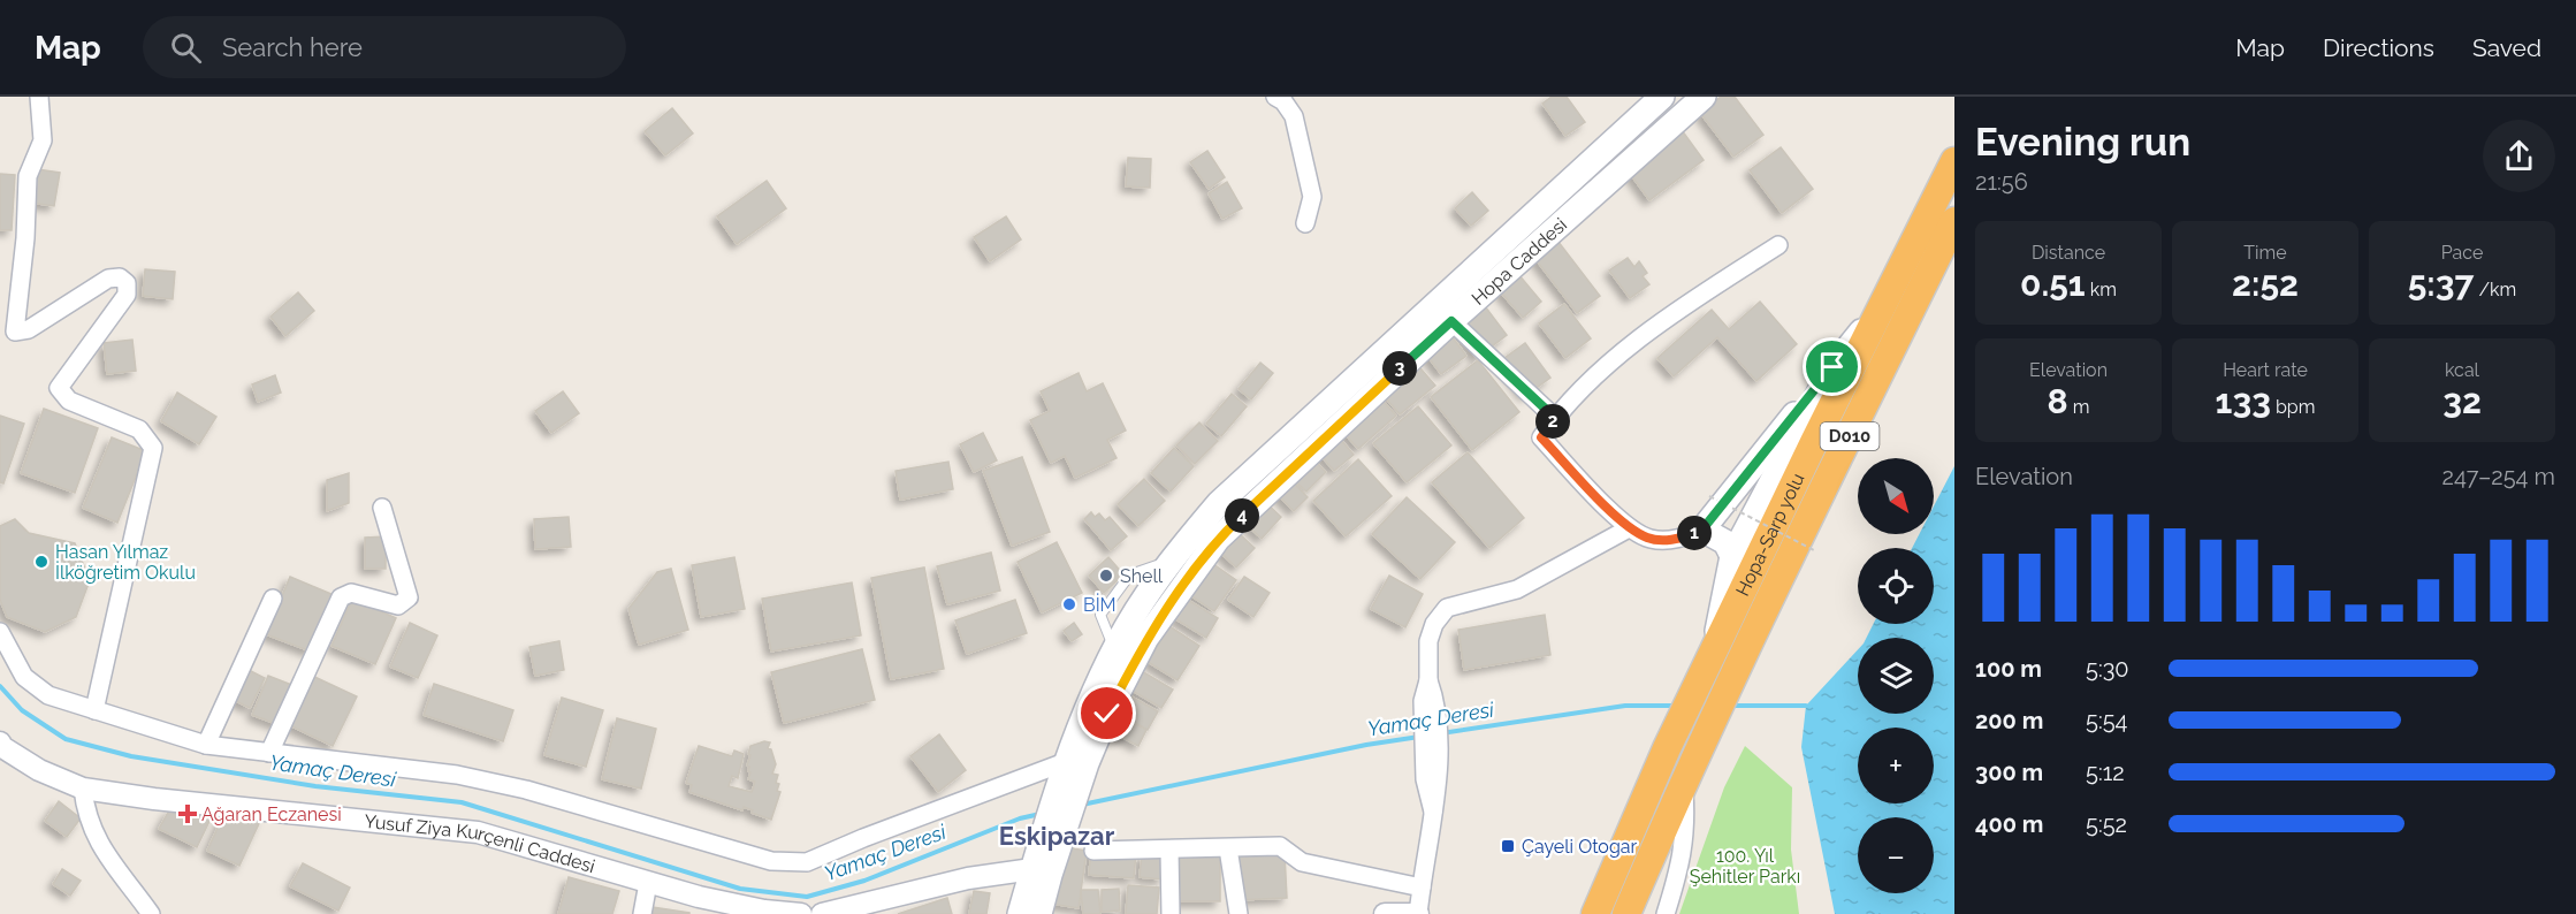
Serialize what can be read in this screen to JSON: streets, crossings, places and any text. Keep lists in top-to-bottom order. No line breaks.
{"streets":{"highway":["D010","Hopa-Sarp yolu"],"main road":["Hopa Caddesi"],"street":["Yusuf Ziya Kurçenli Caddesi"]},"districts":["Eskipazar"],"water":["Yamaç Deresi"],"parks":["100. Yıl Şehitler Parkı"],"places":{"other":["Hasan Yılmaz İlköğretim Okulu","Shell","BİM"],"health":["Ağaran Eczanesi"],"transit":["Çayeli Otogar"]},"north":"bottom right","page":{"header":"Map","search":"Search here","nav":["Map","Directions","Saved"],"heading":["Evening run","21:56"],"stats":[["Distance","0.51 km"],["Time","2:52"],["Pace","5:37 /km"],["Elevation","8 m"],["Heart rate","133 bpm"],["kcal","32"]],"pins":["3","2","4","1"],"chart":["Elevation","247–254 m"],"map_buttons":["+","−"],"list":[{"name":"100 m","note":"5:30"},{"name":"200 m","note":"5:54"},{"name":"300 m","note":"5:12"},{"name":"400 m","note":"5:52"}]}}
